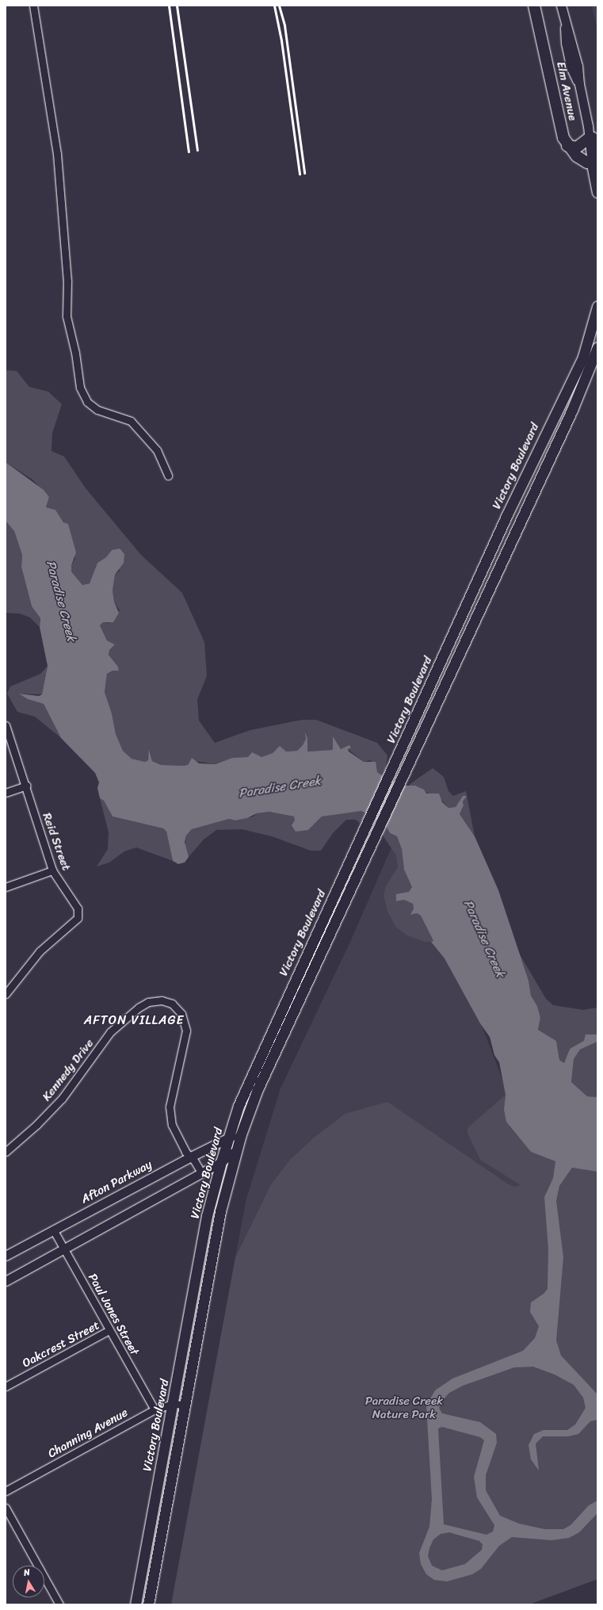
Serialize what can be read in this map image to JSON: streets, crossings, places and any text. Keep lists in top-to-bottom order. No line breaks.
{"streets":{"main road":["Elm Avenue","Victory Boulevard"],"street":["Reid Street","Kennedy Drive","Afton Parkway","Paul Jones Street","Oakcrest Street","Channing Avenue"]},"crossings":[["Victory Boulevard","Afton Parkway"],["Victory Boulevard","Channing Avenue"],["Kennedy Drive","Afton Parkway"],["Afton Parkway","Paul Jones Street"],["Paul Jones Street","Oakcrest Street"],["Paul Jones Street","Channing Avenue"]],"districts":["AFTON VILLAGE"],"water":["Paradise Creek"],"parks":["Paradise Creek Nature Park"],"north":"top"}
